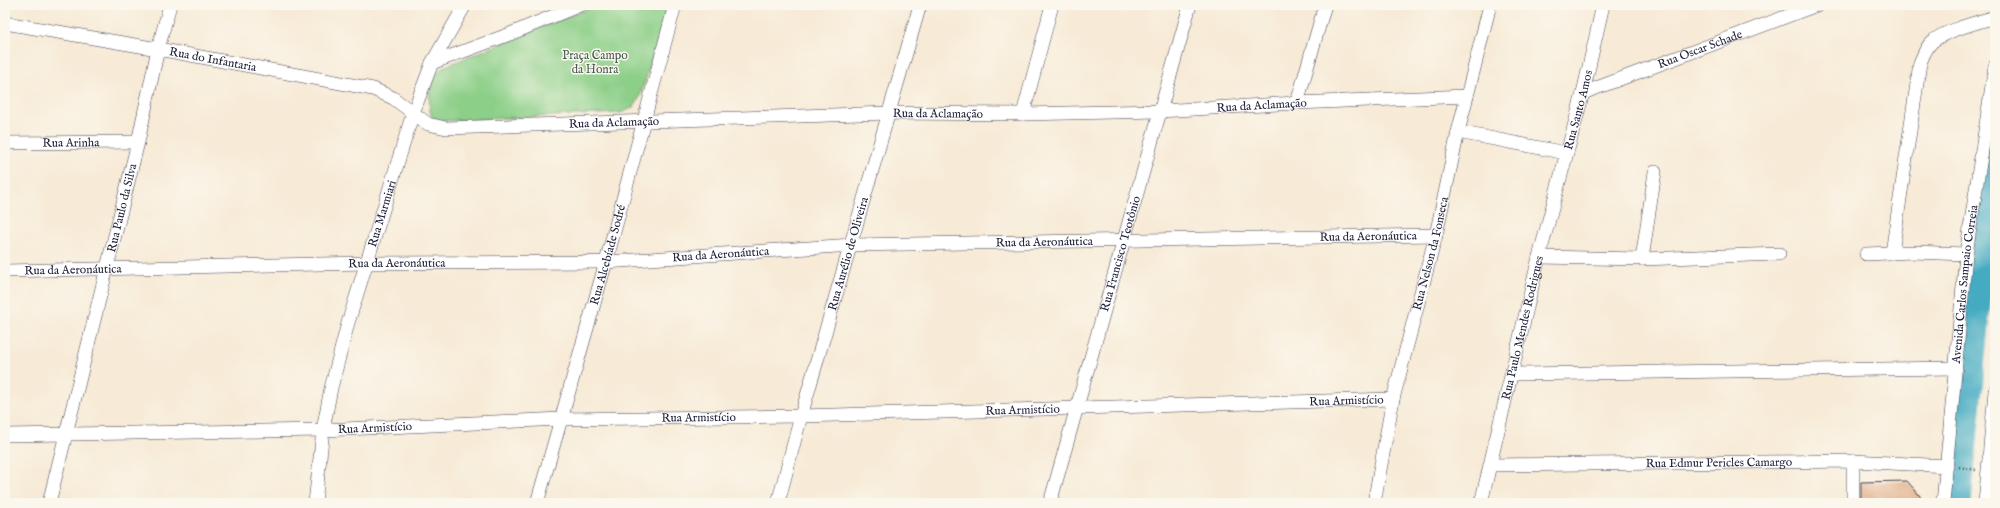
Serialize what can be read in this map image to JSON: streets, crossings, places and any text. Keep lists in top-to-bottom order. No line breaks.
{"streets":{"street":["Rua Oscar Schade","Rua do Infantaria","Rua da Aclamação","Rua Santo Amos","Rua Arinha","Rua Paulo da Silva","Rua Marmiari","Rua da Aeronáutica","Rua Alcebíade Sodré","Rua Aurélio de Oliveira","Rua Francisco Teotônio","Rua Nelson da Fonseca","Avenida Carlos Sampaio Correia","Rua Paulo Mendes Rodrigues","Rua Armistício","Rua Edmur Pericles Camargo"]},"crossings":[["Rua Oscar Schade","Rua Santo Amos"],["Rua do Infantaria","Rua da Aclamação"],["Rua do Infantaria","Rua Paulo da Silva"],["Rua do Infantaria","Rua Marmiari"],["Rua da Aclamação","Rua Marmiari"],["Rua da Aclamação","Rua Alcebíade Sodré"],["Rua da Aclamação","Rua Aurélio de Oliveira"],["Rua da Aclamação","Rua Francisco Teotônio"],["Rua da Aclamação","Rua Nelson da Fonseca"],["Rua Santo Amos","Rua Nelson da Fonseca"],["Rua Santo Amos","Rua Paulo Mendes Rodrigues"],["Rua Arinha","Rua Paulo da Silva"],["Rua Paulo da Silva","Rua da Aeronáutica"],["Rua Paulo da Silva","Rua Armistício"],["Rua Marmiari","Rua da Aeronáutica"],["Rua Marmiari","Rua Armistício"],["Rua da Aeronáutica","Rua Alcebíade Sodré"],["Rua da Aeronáutica","Rua Aurélio de Oliveira"],["Rua da Aeronáutica","Rua Francisco Teotônio"],["Rua da Aeronáutica","Rua Nelson da Fonseca"],["Rua Alcebíade Sodré","Rua Armistício"],["Rua Aurélio de Oliveira","Rua Armistício"],["Rua Francisco Teotônio","Rua Armistício"],["Rua Nelson da Fonseca","Rua Armistício"],["Avenida Carlos Sampaio Correia","Rua Edmur Pericles Camargo"],["Rua Paulo Mendes Rodrigues","Rua Edmur Pericles Camargo"]],"parks":["Praça Campo da Honra"]}
